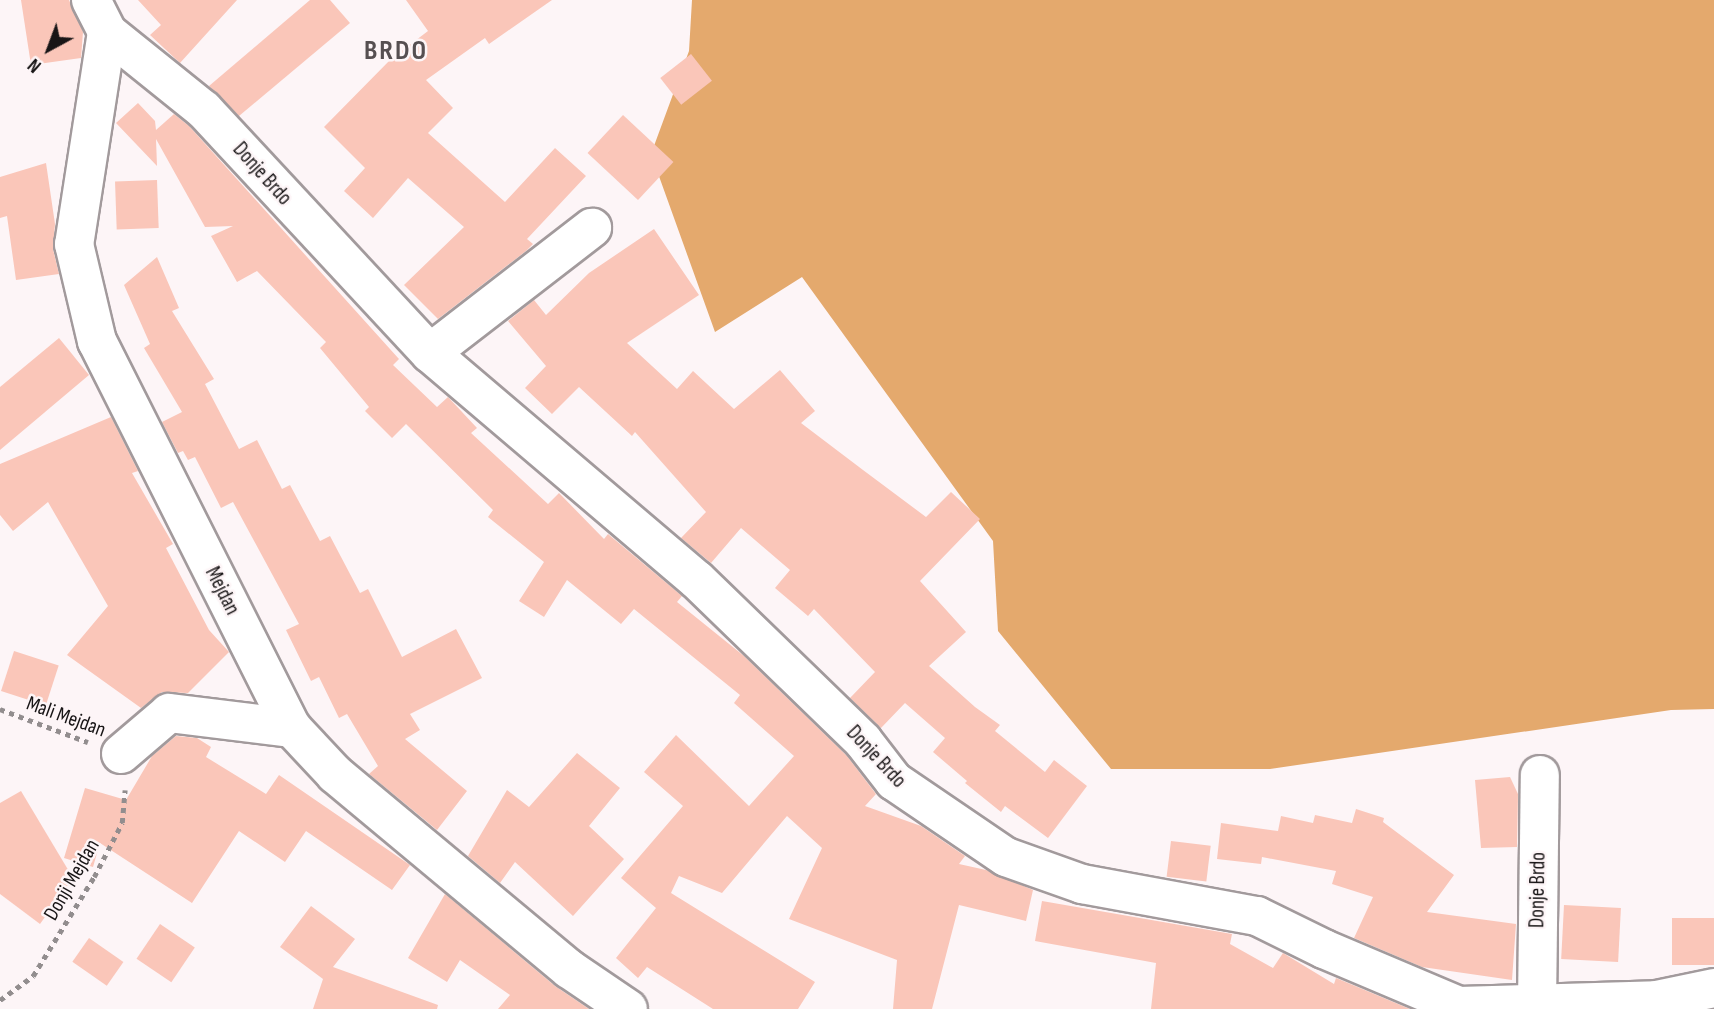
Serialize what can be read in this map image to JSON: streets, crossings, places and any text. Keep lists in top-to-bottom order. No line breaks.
{"streets":{"street":["Donje Brdo","Mejdan"],"path":["Mali Mejdan","Donji Mejdan"]},"crossings":[["Donje Brdo","Mejdan"],["Mali Mejdan","Donji Mejdan"]],"districts":["BRDO"],"north":"bottom left"}
